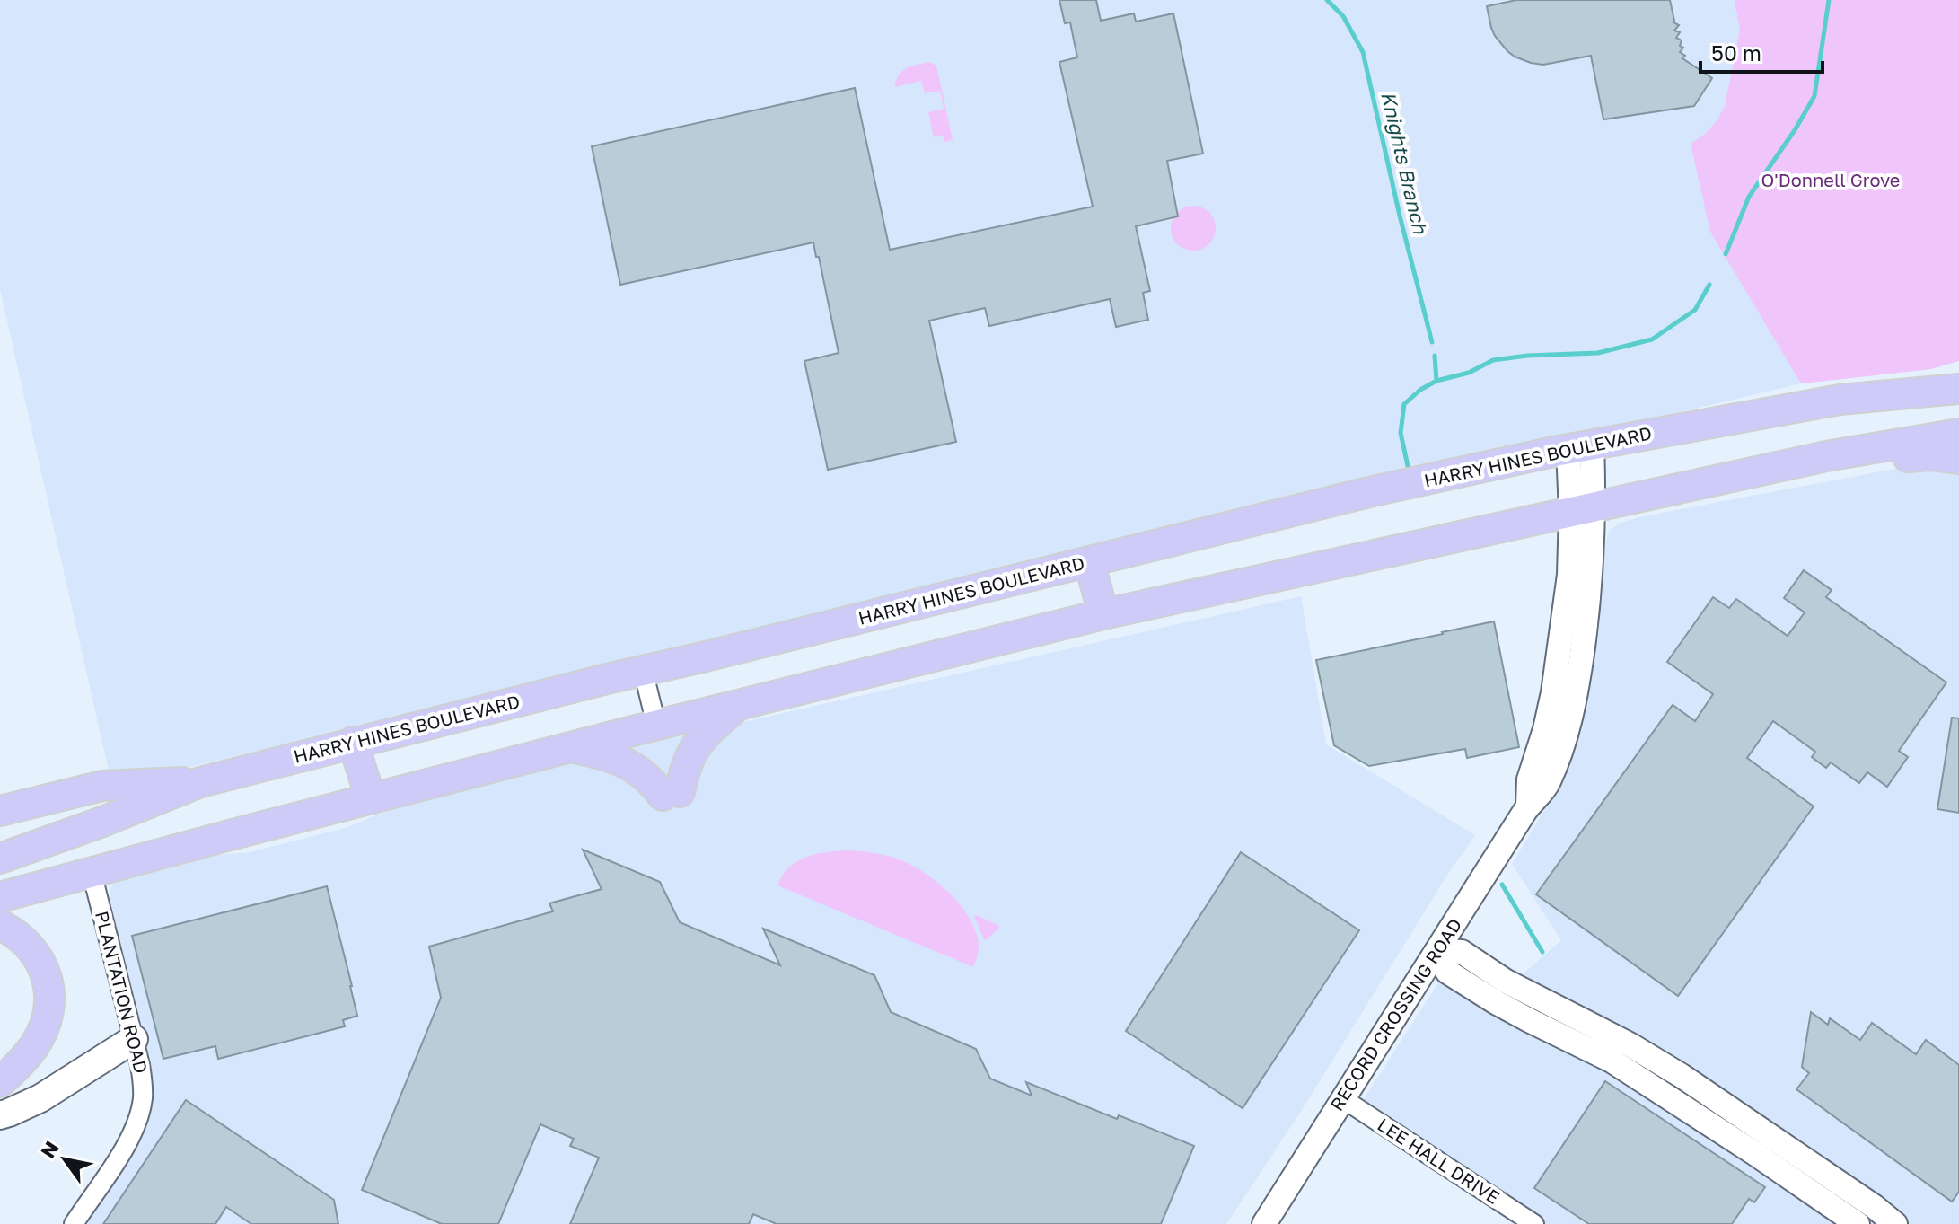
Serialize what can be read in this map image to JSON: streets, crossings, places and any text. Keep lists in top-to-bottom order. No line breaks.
{"streets":{"main road":["HARRY HINES BOULEVARD"],"street":["PLANTATION ROAD","RECORD CROSSING ROAD","LEE HALL DRIVE"]},"crossings":[["HARRY HINES BOULEVARD","RECORD CROSSING ROAD"],["RECORD CROSSING ROAD","LEE HALL DRIVE"]],"water":["Knights Branch"],"parks":["O'Donnell Grove"],"scale_bar":"50 m","north":"top left"}
